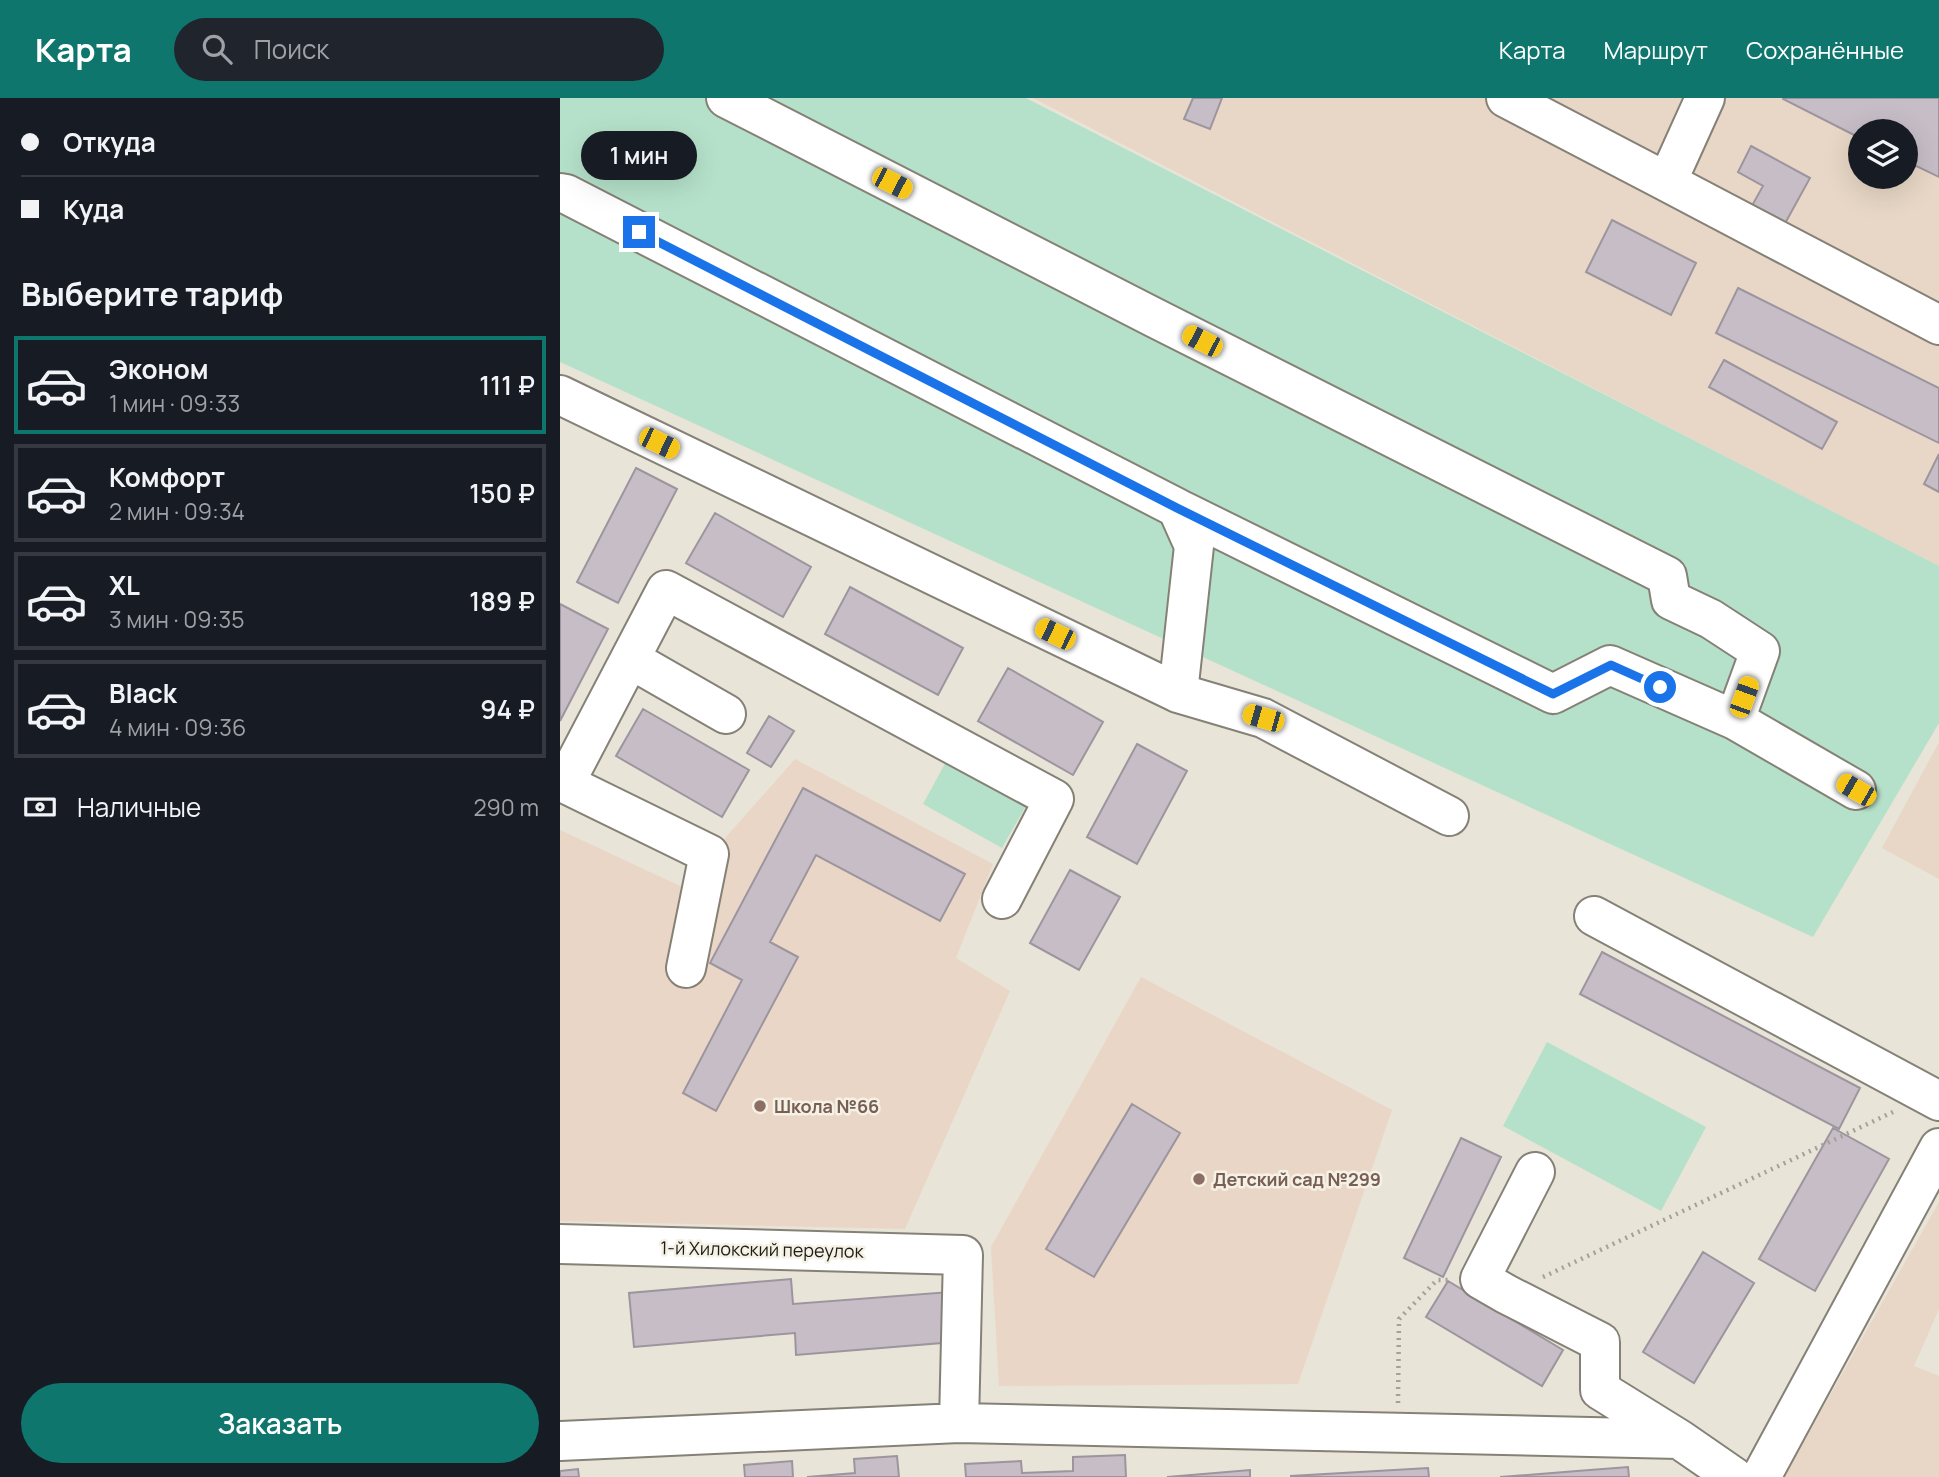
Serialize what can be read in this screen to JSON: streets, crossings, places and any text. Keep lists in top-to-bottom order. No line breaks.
{"streets":{"street":["1-й Хилокский переулок"]},"places":["Школа №66","Детский сад №299"],"page":{"header":"Карта","search":"Поиск","nav":["Карта","Маршрут","Сохранённые"],"banner":["Откуда","Куда"],"bubble":"1 мин","heading":"Выберите тариф","list":[{"name":"Эконом","note":"1 мин · 09:33","value":"111 ₽"},{"name":"Комфорт","note":"2 мин · 09:34","value":"150 ₽"},{"name":"XL","note":"3 мин · 09:35","value":"189 ₽"},{"name":"Black","note":"4 мин · 09:36","value":"94 ₽"}],"pay":["Наличные","290 m"],"buttons":"Заказать"}}
